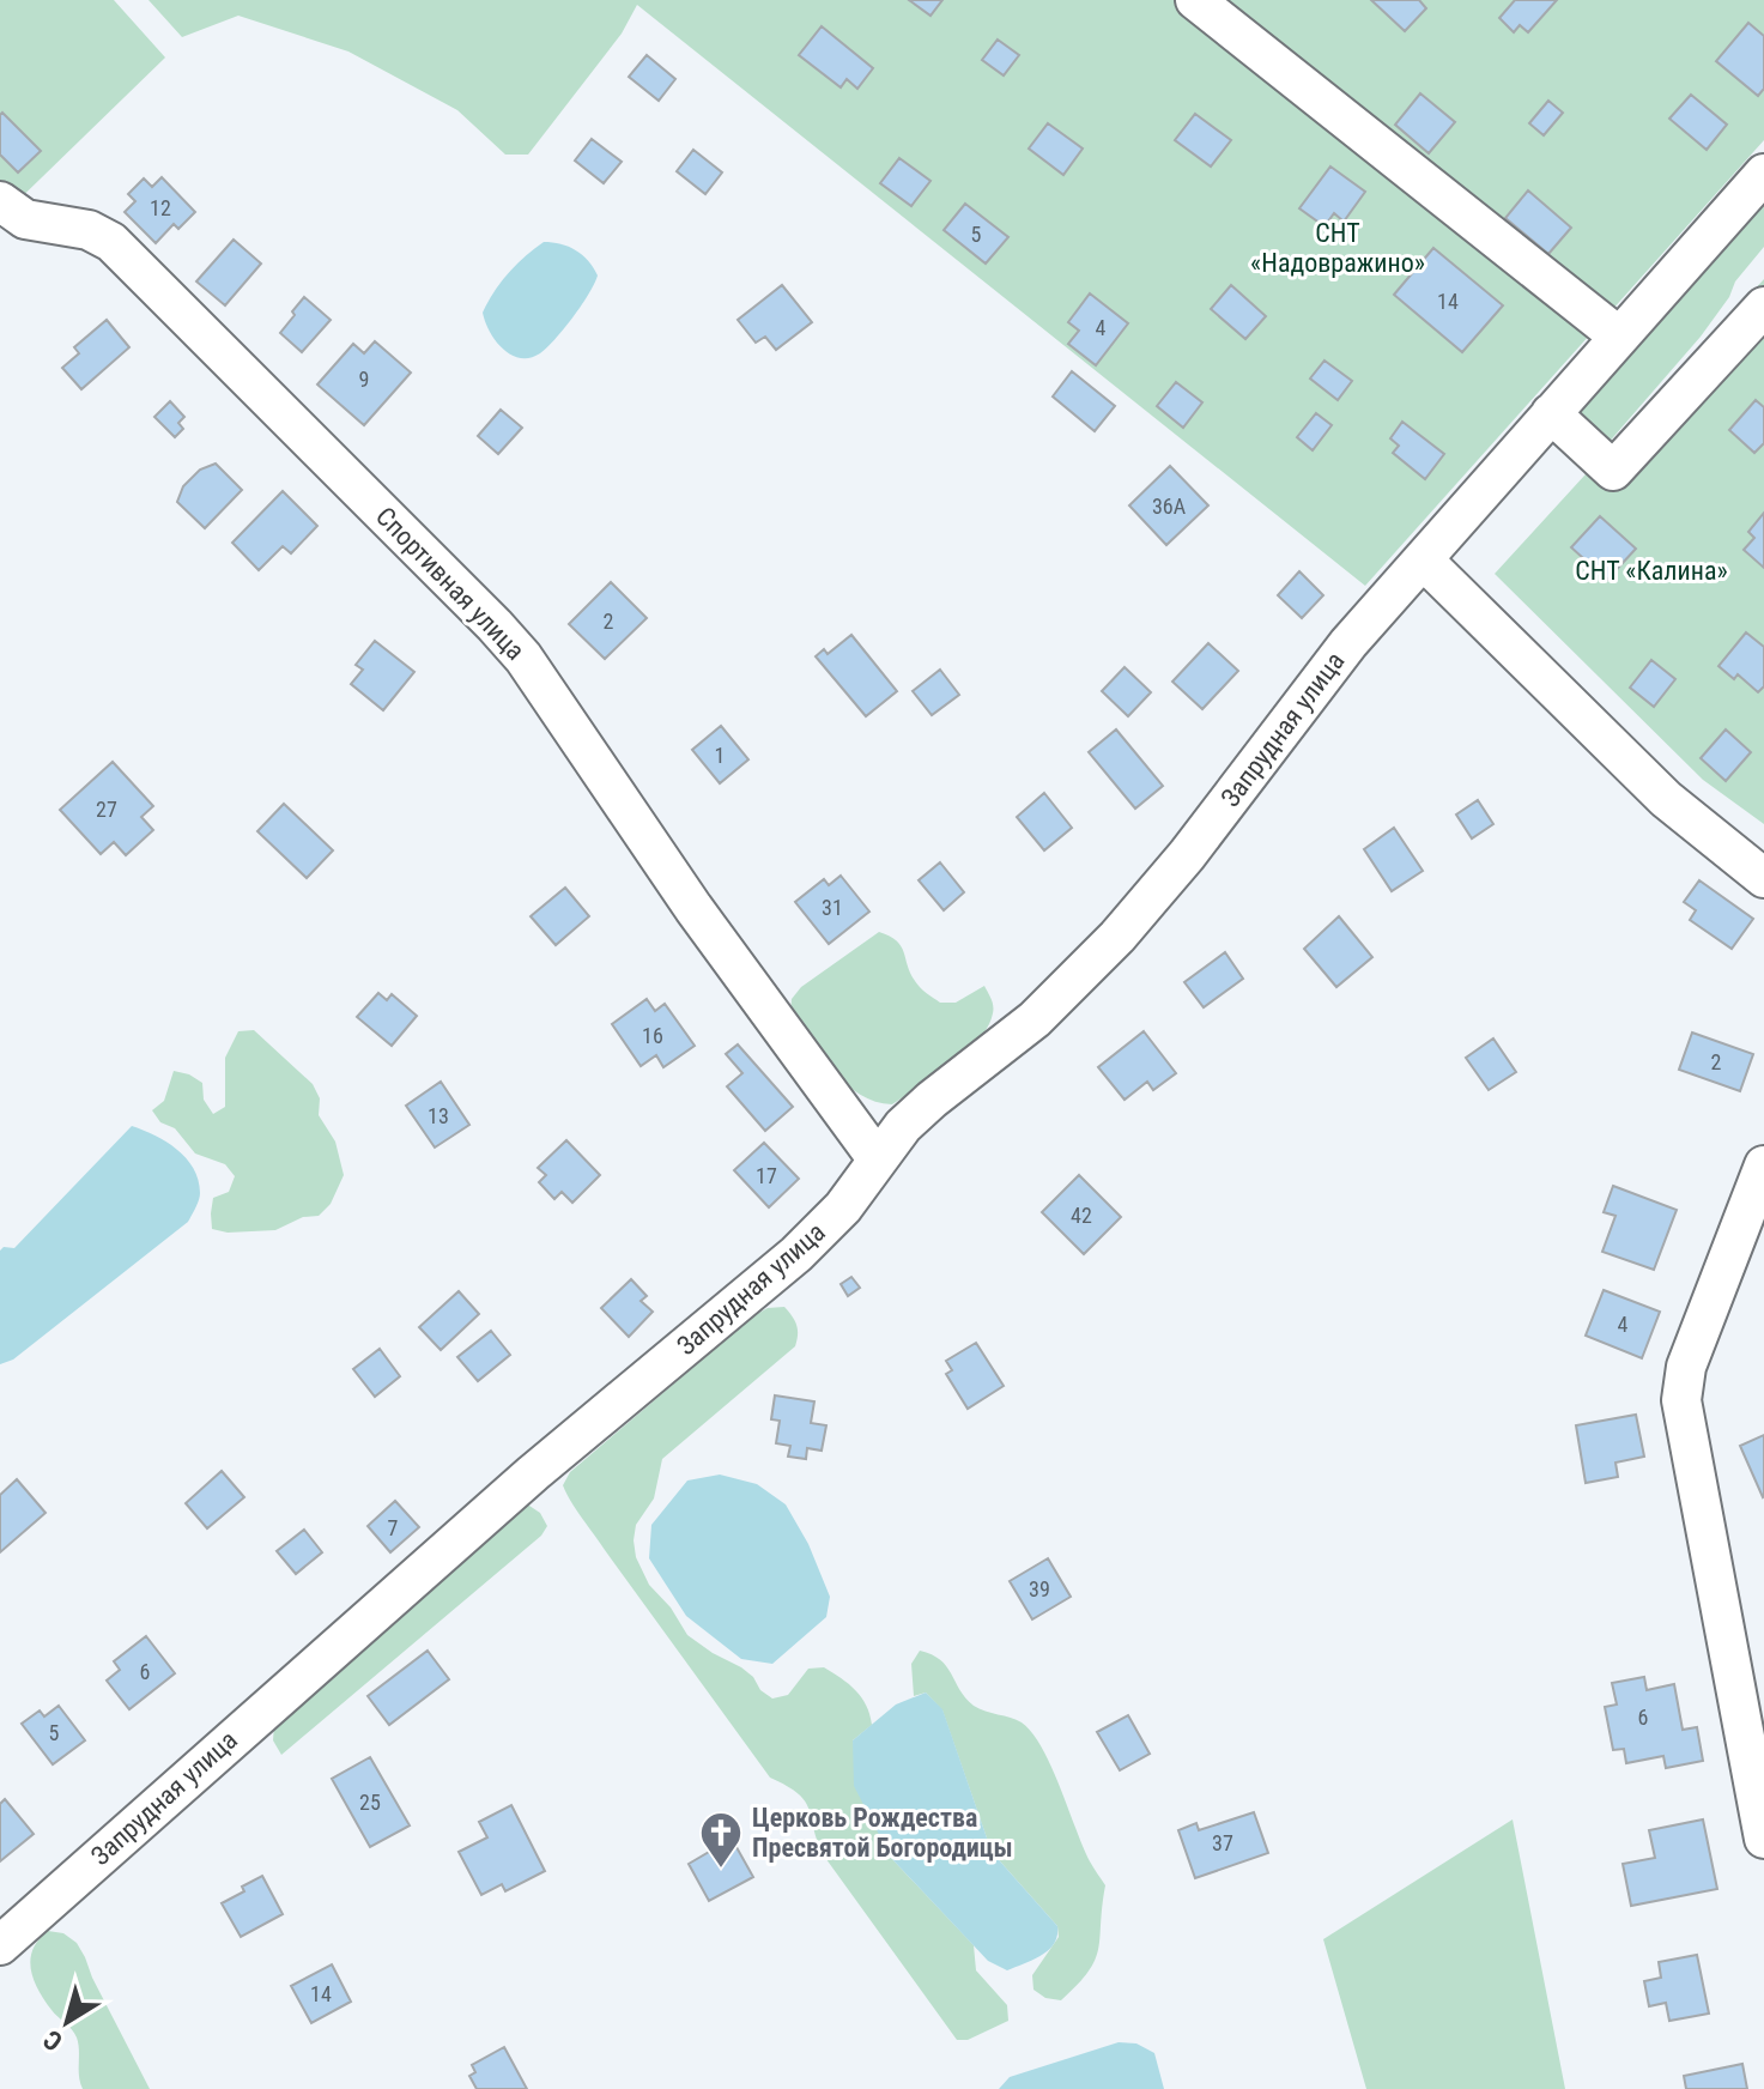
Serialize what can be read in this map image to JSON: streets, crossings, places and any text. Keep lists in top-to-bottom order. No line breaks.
{"streets":{"street":["Спортивная улица","Запрудная улица"]},"crossings":[["Спортивная улица","Запрудная улица"]],"parks":["СНТ «Надовражино»","СНТ «Калина»"],"places":{"church":["Церковь Рождества Пресвятой Богородицы"]},"house_numbers":["12","5","14","4","9","36А","2","1","27","31","16","2","13","17","42","4","7","39","6","6","5","25","37","14"],"north":"bottom left"}
